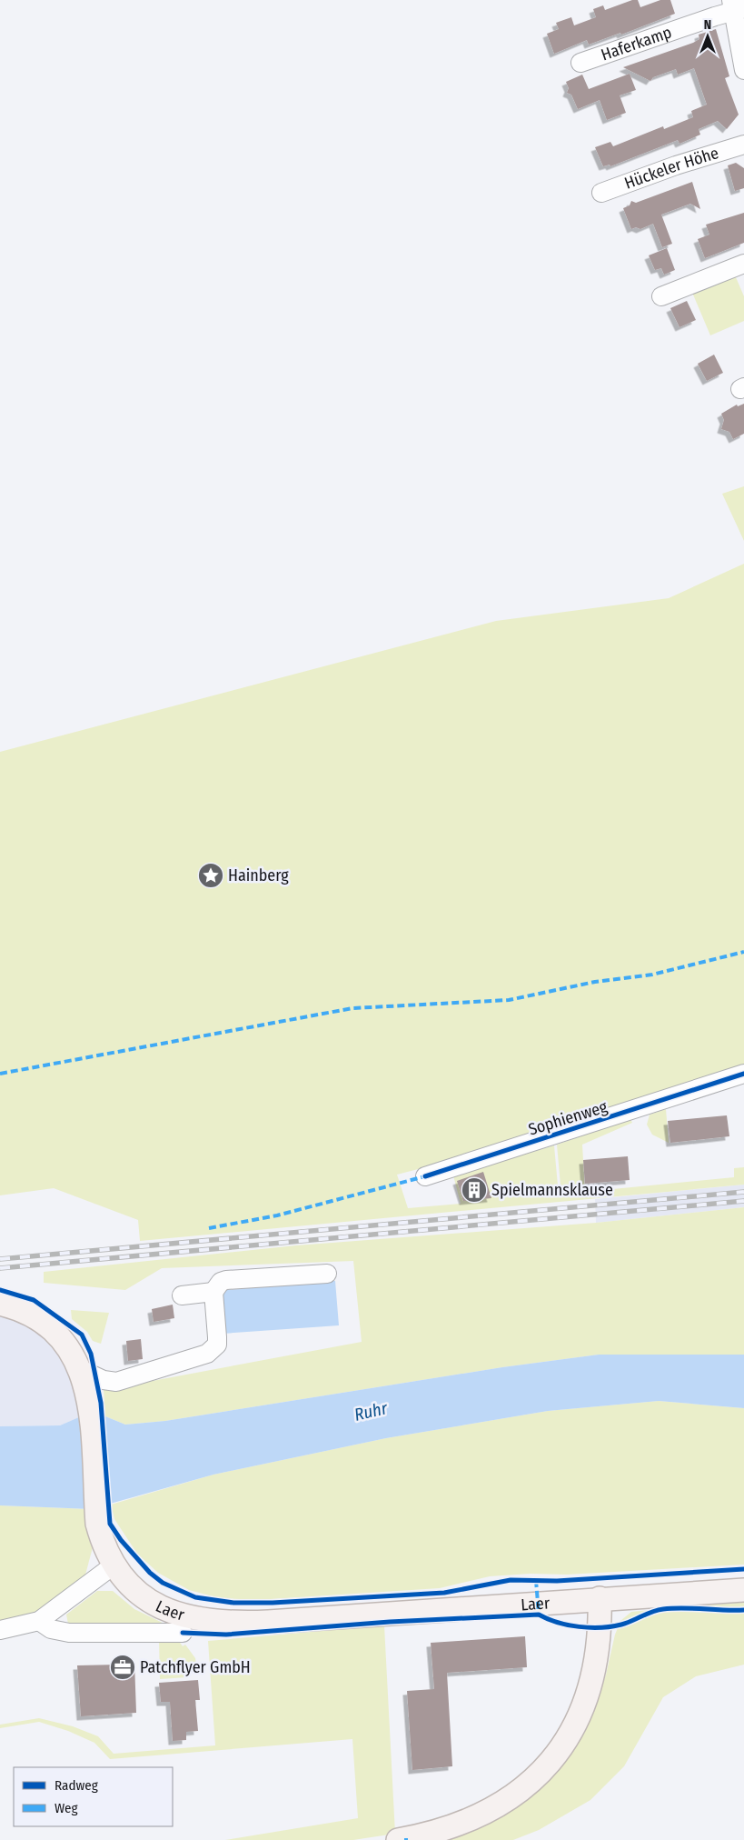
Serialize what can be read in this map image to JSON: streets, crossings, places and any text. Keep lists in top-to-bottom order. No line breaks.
{"streets":{"main road":["Laer"],"street":["Haferkamp","Hückeler Höhe","Sophienweg"]},"water":["Ruhr"],"places":{"place":["Hainberg"],"building":["Spielmannsklause"],"office":["Patchflyer GmbH"]},"legend":["Radweg","Weg"],"north":"top"}
